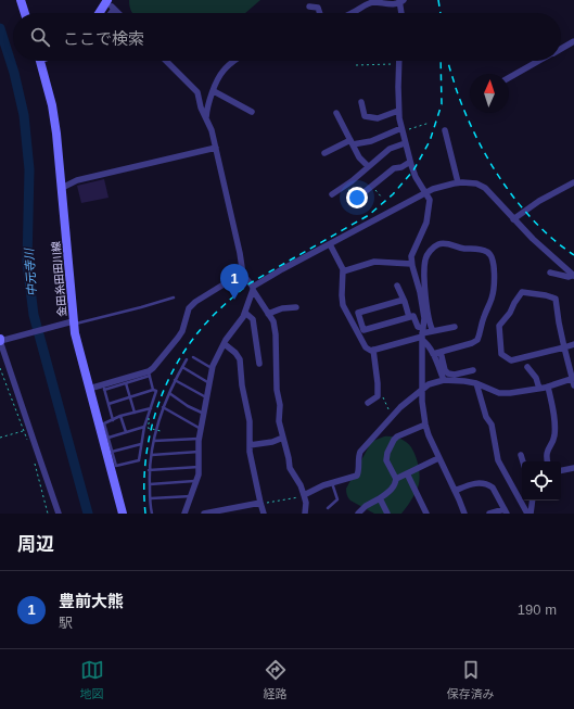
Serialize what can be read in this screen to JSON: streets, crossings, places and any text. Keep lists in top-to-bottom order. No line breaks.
{"streets":{"main road":["金田糸田田川線"]},"water":["中元寺川"],"north":"top","page":{"search":"ここで検索","pins":"1","heading":"周辺","list":[{"mark":"1","name":"豊前大熊","note":"駅","value":"190 m"}],"nav":["地図","経路","保存済み"]}}
